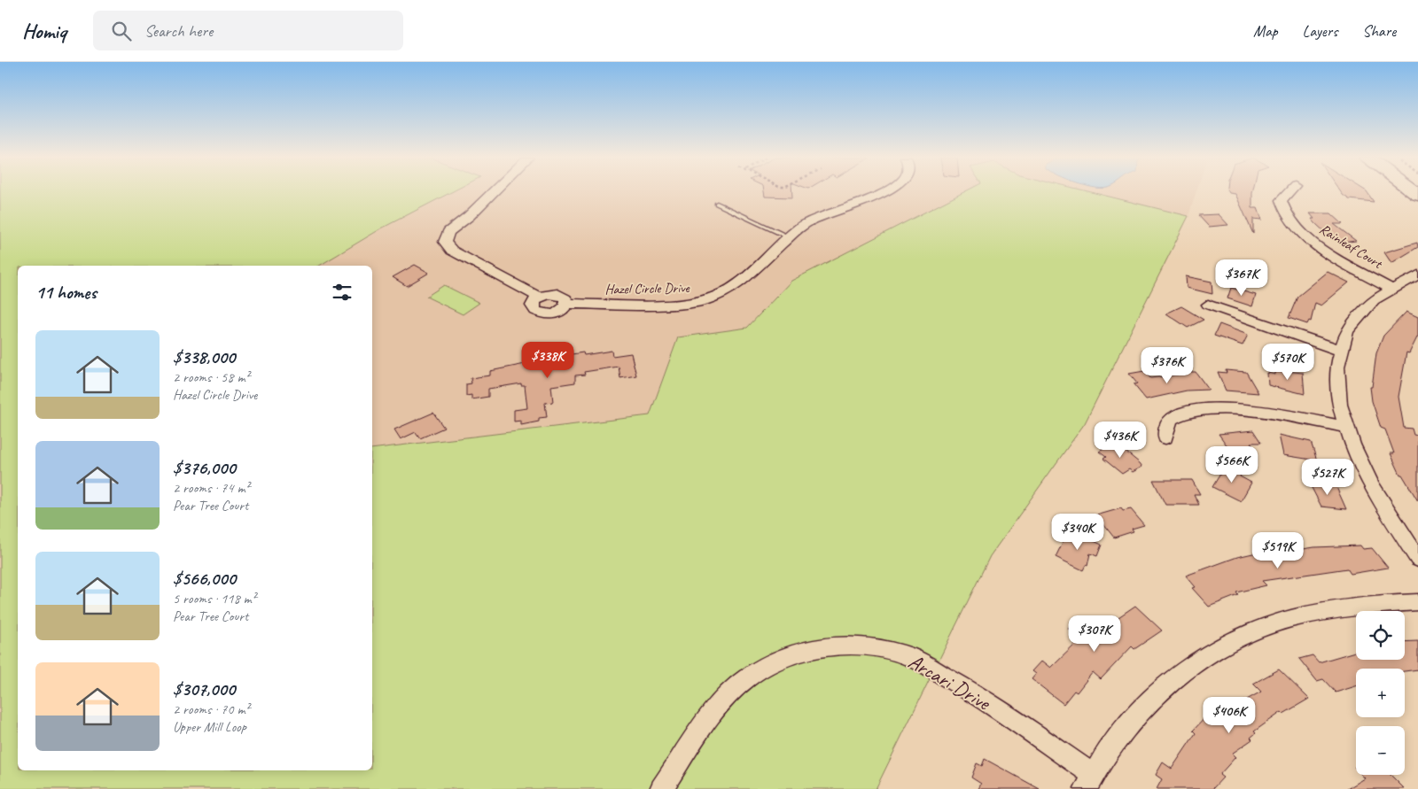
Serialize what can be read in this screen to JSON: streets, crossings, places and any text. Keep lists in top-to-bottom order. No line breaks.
{"streets":{"street":["Rainleaf Court","Hazel Circle Drive","Arcari Drive"]},"page":{"header":"Homiq","search":"Search here","nav":["Map","Layers","Share"],"price":["$367K","$338K","$570K","$376K","$436K","$566K","$527K","$340K","$519K","$307K","$406K"],"heading":"11 homes","list":[{"name":"$338,000","note":"2 rooms · 58 m² · Hazel Circle Drive"},{"name":"$376,000","note":"2 rooms · 74 m² · Pear Tree Court"},{"name":"$566,000","note":"5 rooms · 118 m² · Pear Tree Court"},{"name":"$307,000","note":"2 rooms · 70 m² · Upper Mill Loop"}],"map_buttons":["+","−"]}}
